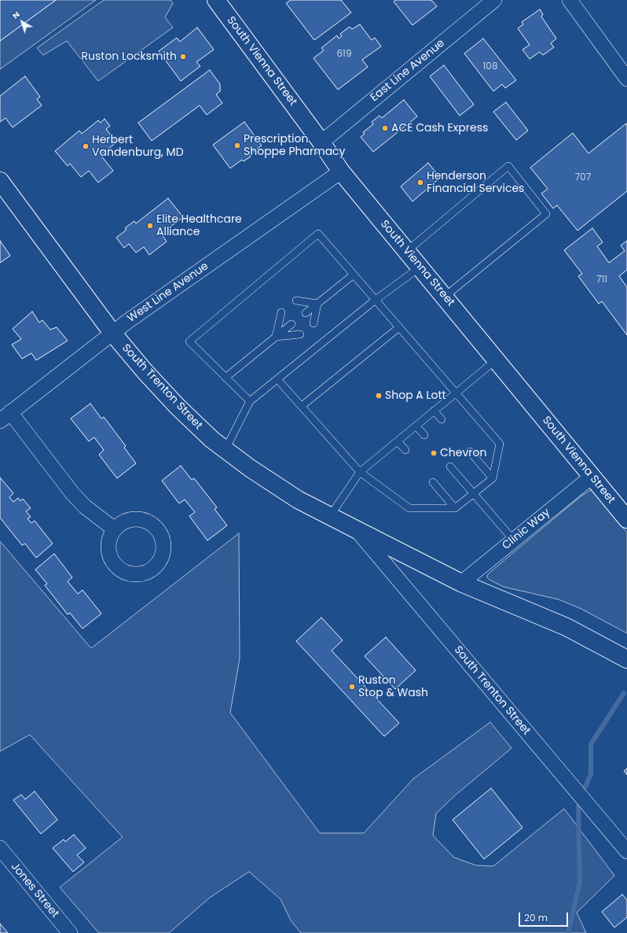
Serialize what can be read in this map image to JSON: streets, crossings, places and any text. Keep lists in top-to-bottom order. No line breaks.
{"streets":{"highway":["South Vienna Street","South Trenton Street"],"street":["East Line Avenue","West Line Avenue","Clinic Way","Jones Street"]},"crossings":[["South Vienna Street","East Line Avenue"],["South Vienna Street","West Line Avenue"],["South Vienna Street","Clinic Way"],["West Line Avenue","South Trenton Street"],["South Trenton Street","Clinic Way"]],"places":["Ruston Locksmith","ACE Cash Express","Prescription Shoppe Pharmacy","Herbert Vandenburg, MD","Henderson Financial Services","Elite Healthcare Alliance","Shop A Lott","Chevron","Ruston Stop & Wash"],"house_numbers":["619","108","707","711"],"scale_bar":"20 m","north":"top left"}
